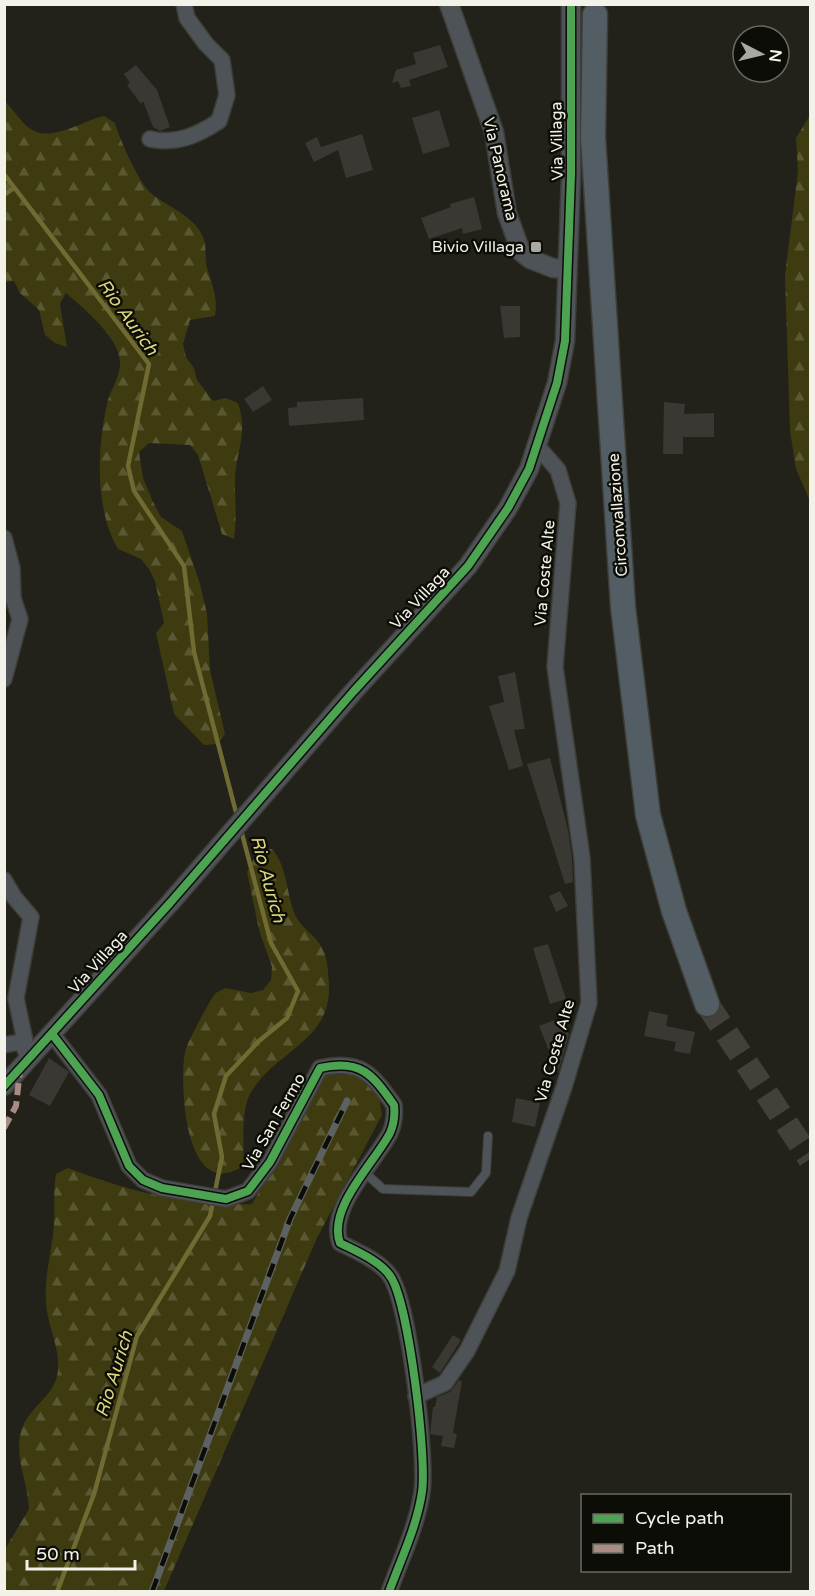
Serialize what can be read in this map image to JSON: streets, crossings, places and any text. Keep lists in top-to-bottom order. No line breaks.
{"streets":{"highway":["Circonvallazione"],"street":["Via Villaga","Via Panorama","Via Coste Alte","Via San Fermo"]},"crossings":[["Via Villaga","Via Panorama"],["Via Villaga","Via Coste Alte"],["Via Villaga","Via San Fermo"],["Via Coste Alte","Via San Fermo"]],"water":["Rio Aurich"],"places":{"transit":["Bivio Villaga"]},"legend":["Cycle path","Path"],"scale_bar":"50 m","north":"right"}
